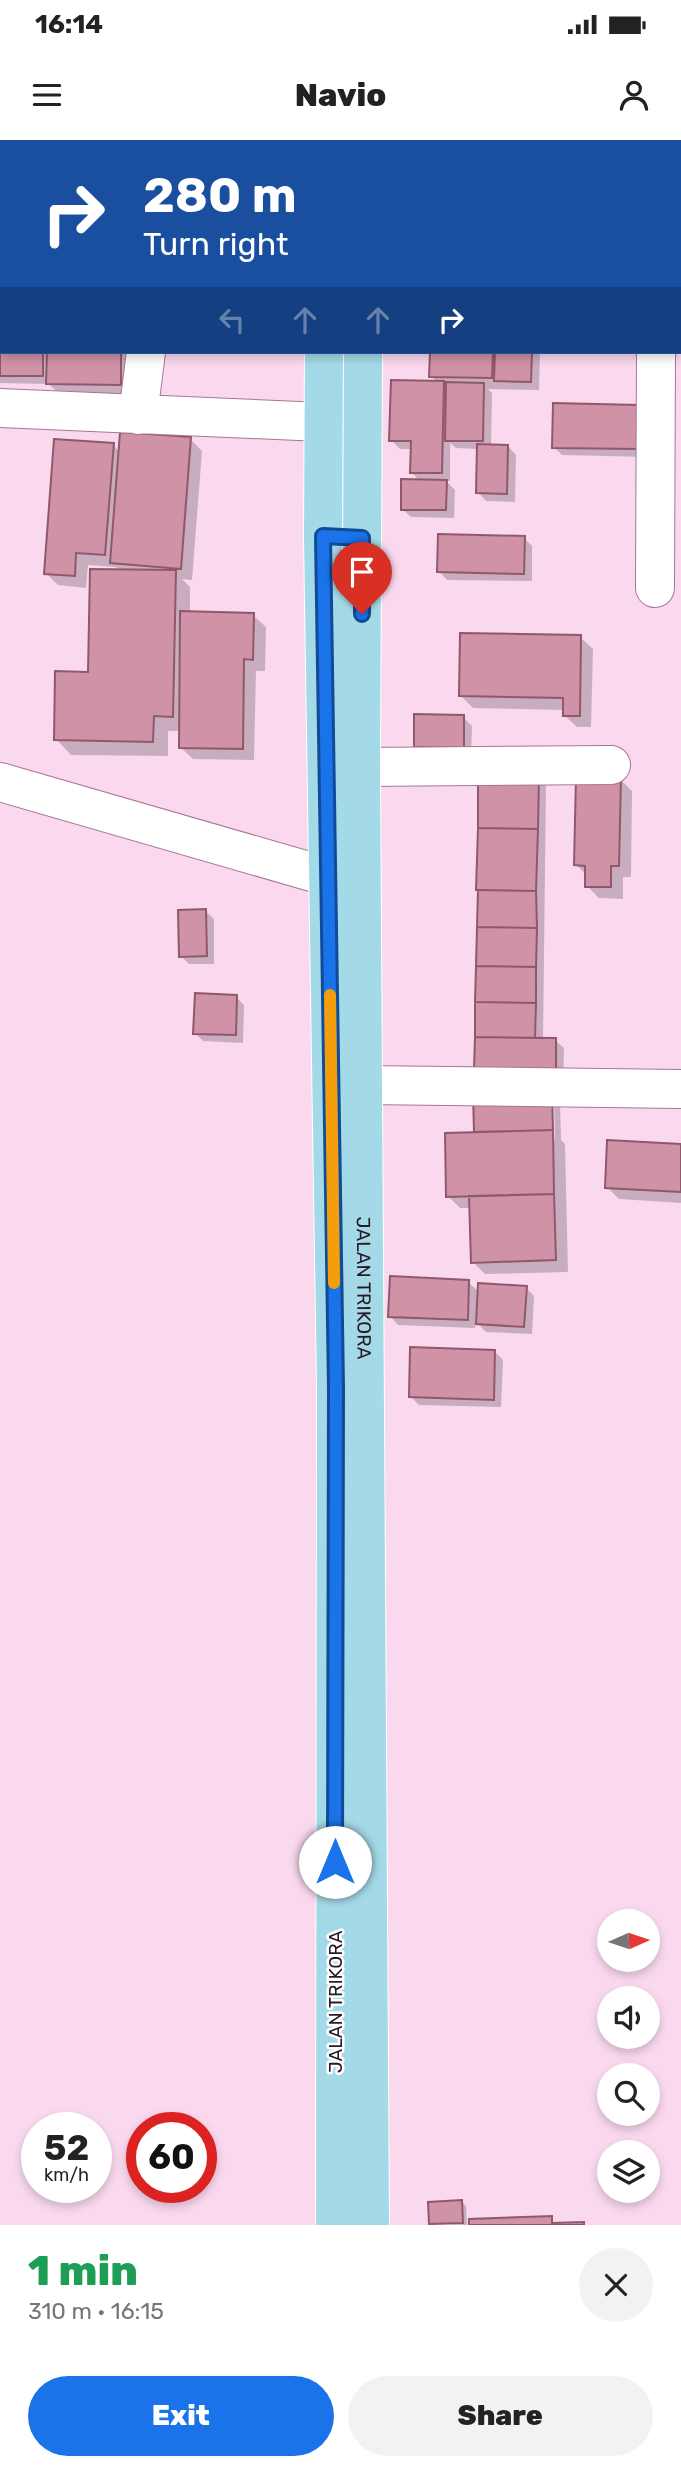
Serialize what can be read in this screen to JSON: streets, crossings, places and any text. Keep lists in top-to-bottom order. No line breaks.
{"streets":{"main road":["JALAN TRIKORA"]},"north":"right","page":{"status":"16:14","header":"Navio","turn":["280 m","Turn right"],"speed":"52 km/h","limit":"60","heading":["1 min","310 m · 16:15"],"buttons":["Exit","Share"]}}
